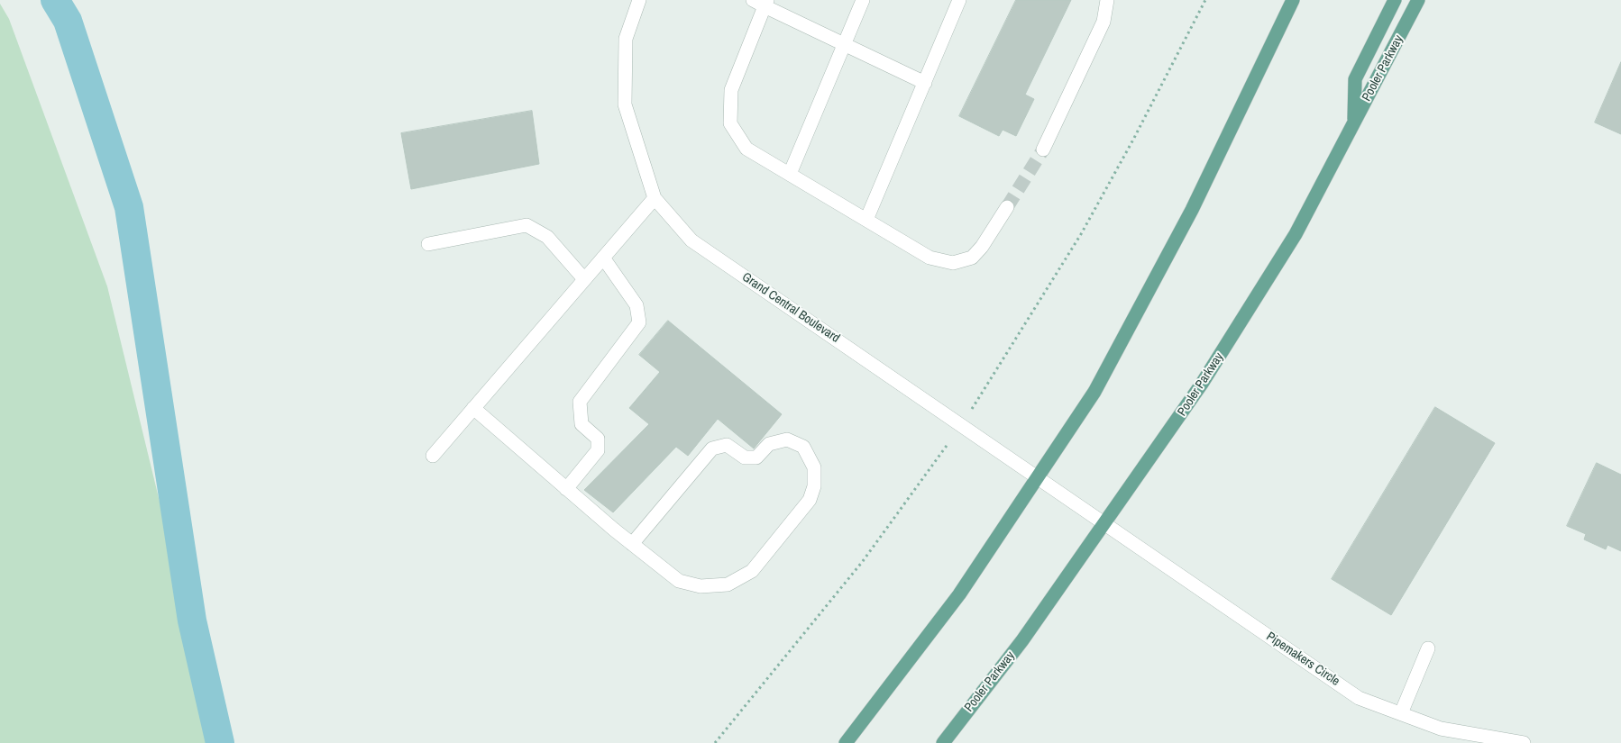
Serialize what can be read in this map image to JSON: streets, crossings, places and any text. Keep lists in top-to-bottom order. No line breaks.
{"streets":{"main road":["Pooler Parkway"],"street":["Grand Central Boulevard","Pipemakers Circle"]},"crossings":[["Pooler Parkway","Grand Central Boulevard"],["Pooler Parkway","Pipemakers Circle"],["Grand Central Boulevard","Pipemakers Circle"]]}
